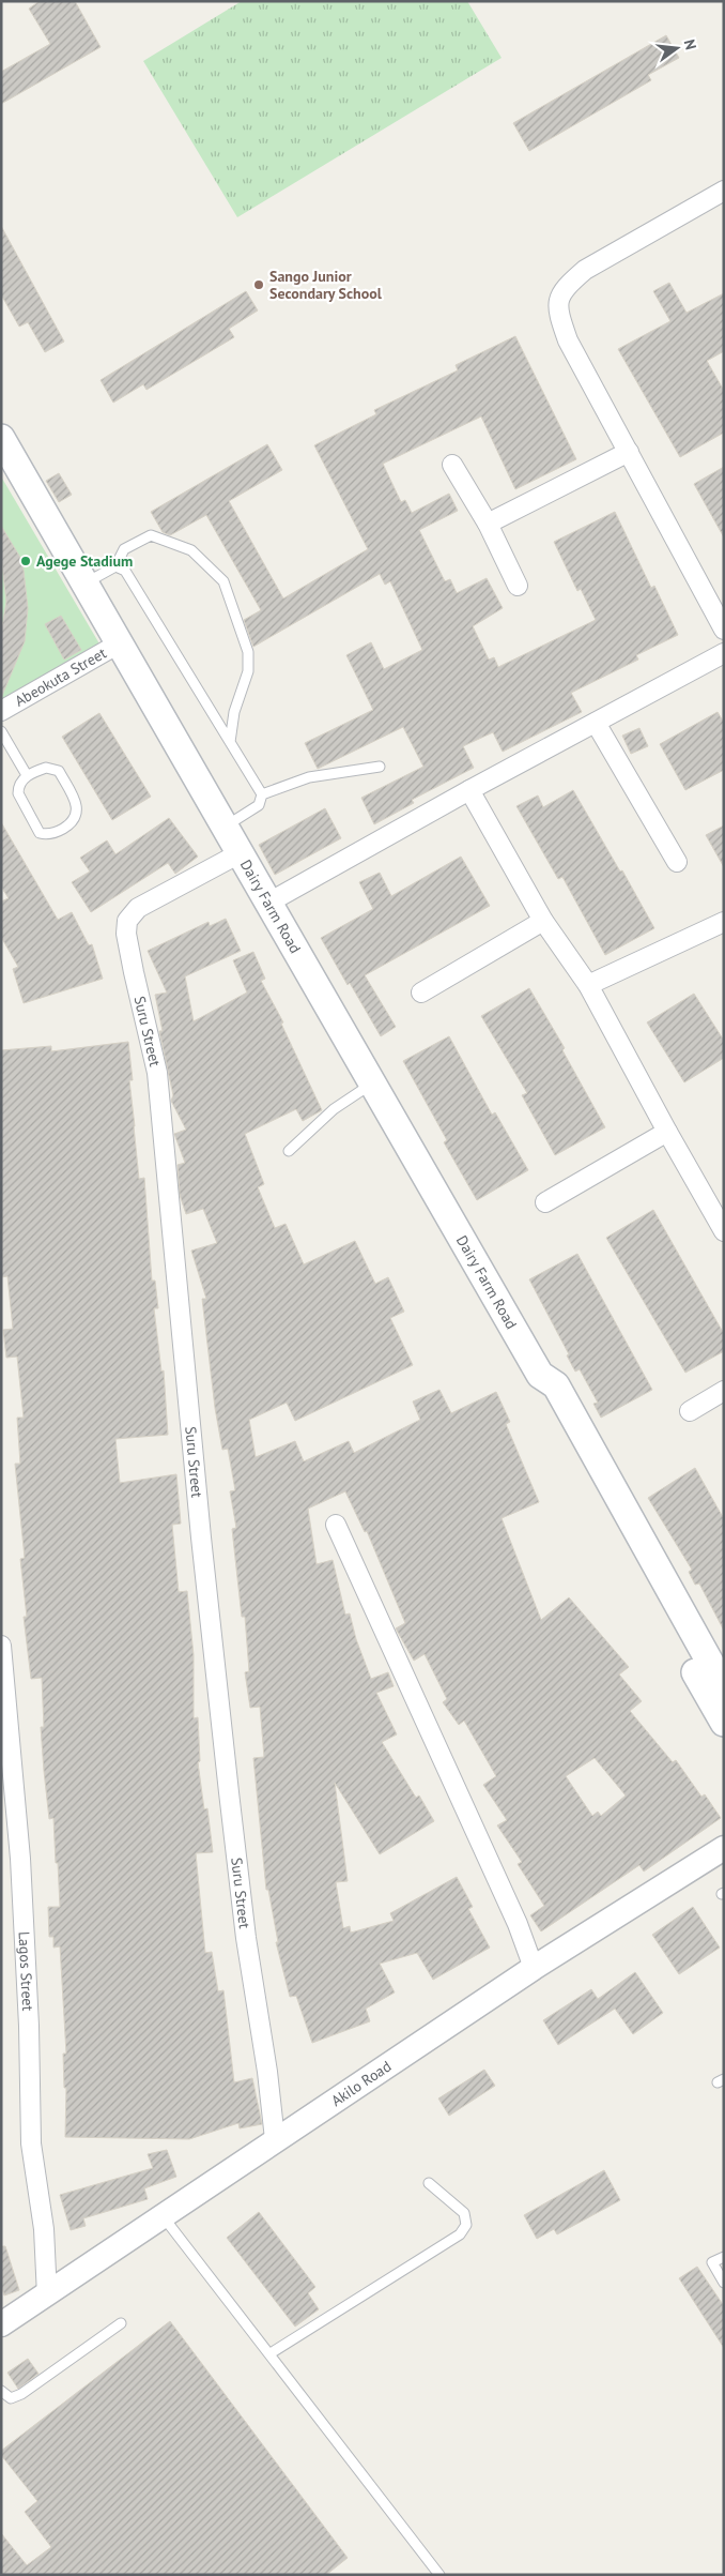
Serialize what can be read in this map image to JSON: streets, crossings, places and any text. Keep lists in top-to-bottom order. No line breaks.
{"streets":{"main road":["Dairy Farm Road"],"street":["Abeokuta Street","Suru Street","Lagos Street","Akilo Road"]},"crossings":[["Abeokuta Street","Dairy Farm Road"],["Dairy Farm Road","Suru Street"],["Suru Street","Akilo Road"],["Lagos Street","Akilo Road"]],"places":["Sango Junior Secondary School","Agege Stadium"],"north":"right"}
